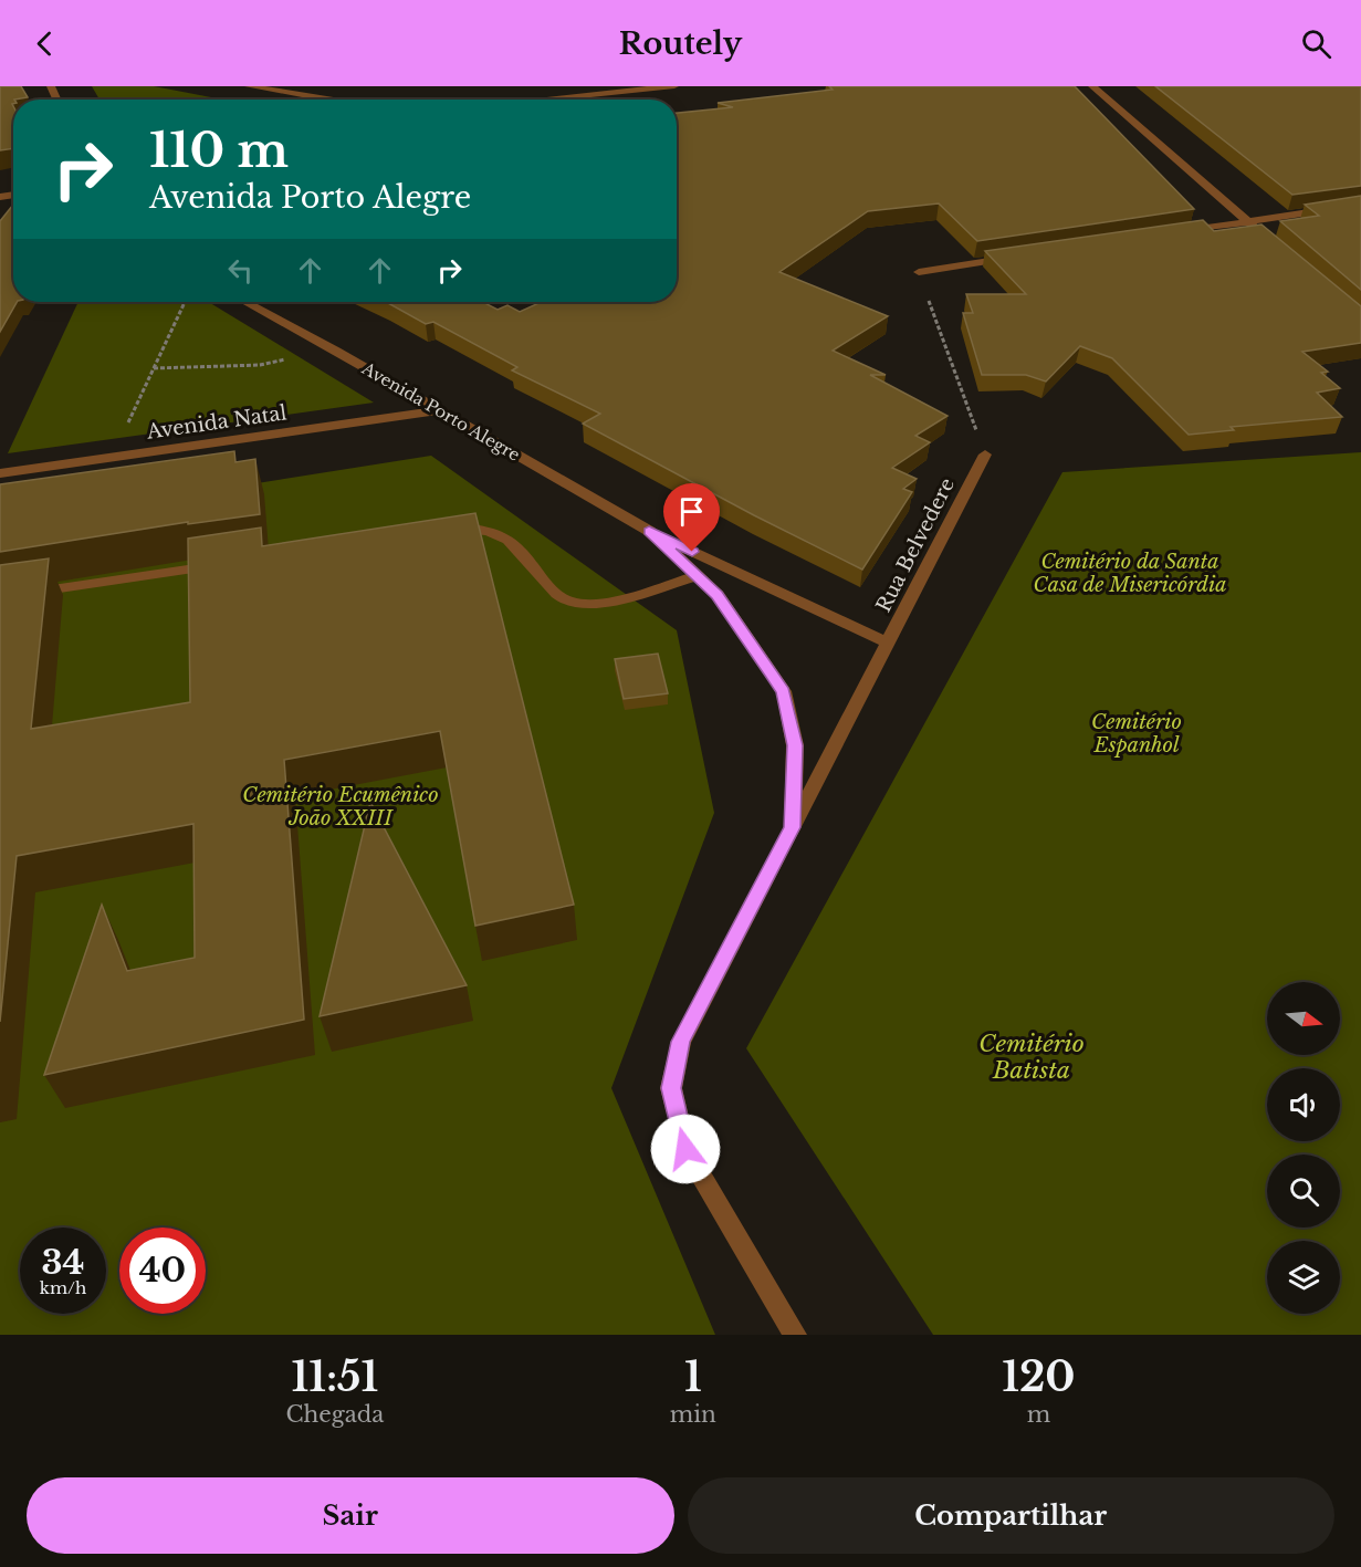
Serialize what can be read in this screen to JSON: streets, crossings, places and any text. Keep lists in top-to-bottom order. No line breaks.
{"streets":{"street":["Avenida Porto Alegre","Avenida Natal","Rua Belvedere"]},"crossings":[["Avenida Porto Alegre","Avenida Natal"],["Avenida Porto Alegre","Rua Belvedere"]],"parks":["Cemitério da Santa Casa de Misericórdia","Cemitério Espanhol","Cemitério Ecumênico João XXIII","Cemitério Batista"],"north":"right","page":{"header":"Routely","turn":["110 m","Avenida Porto Alegre"],"speed":"34 km/h","limit":"40","eta":["11:51","Chegada","1","min","120","m"],"buttons":["Sair","Compartilhar"]}}
